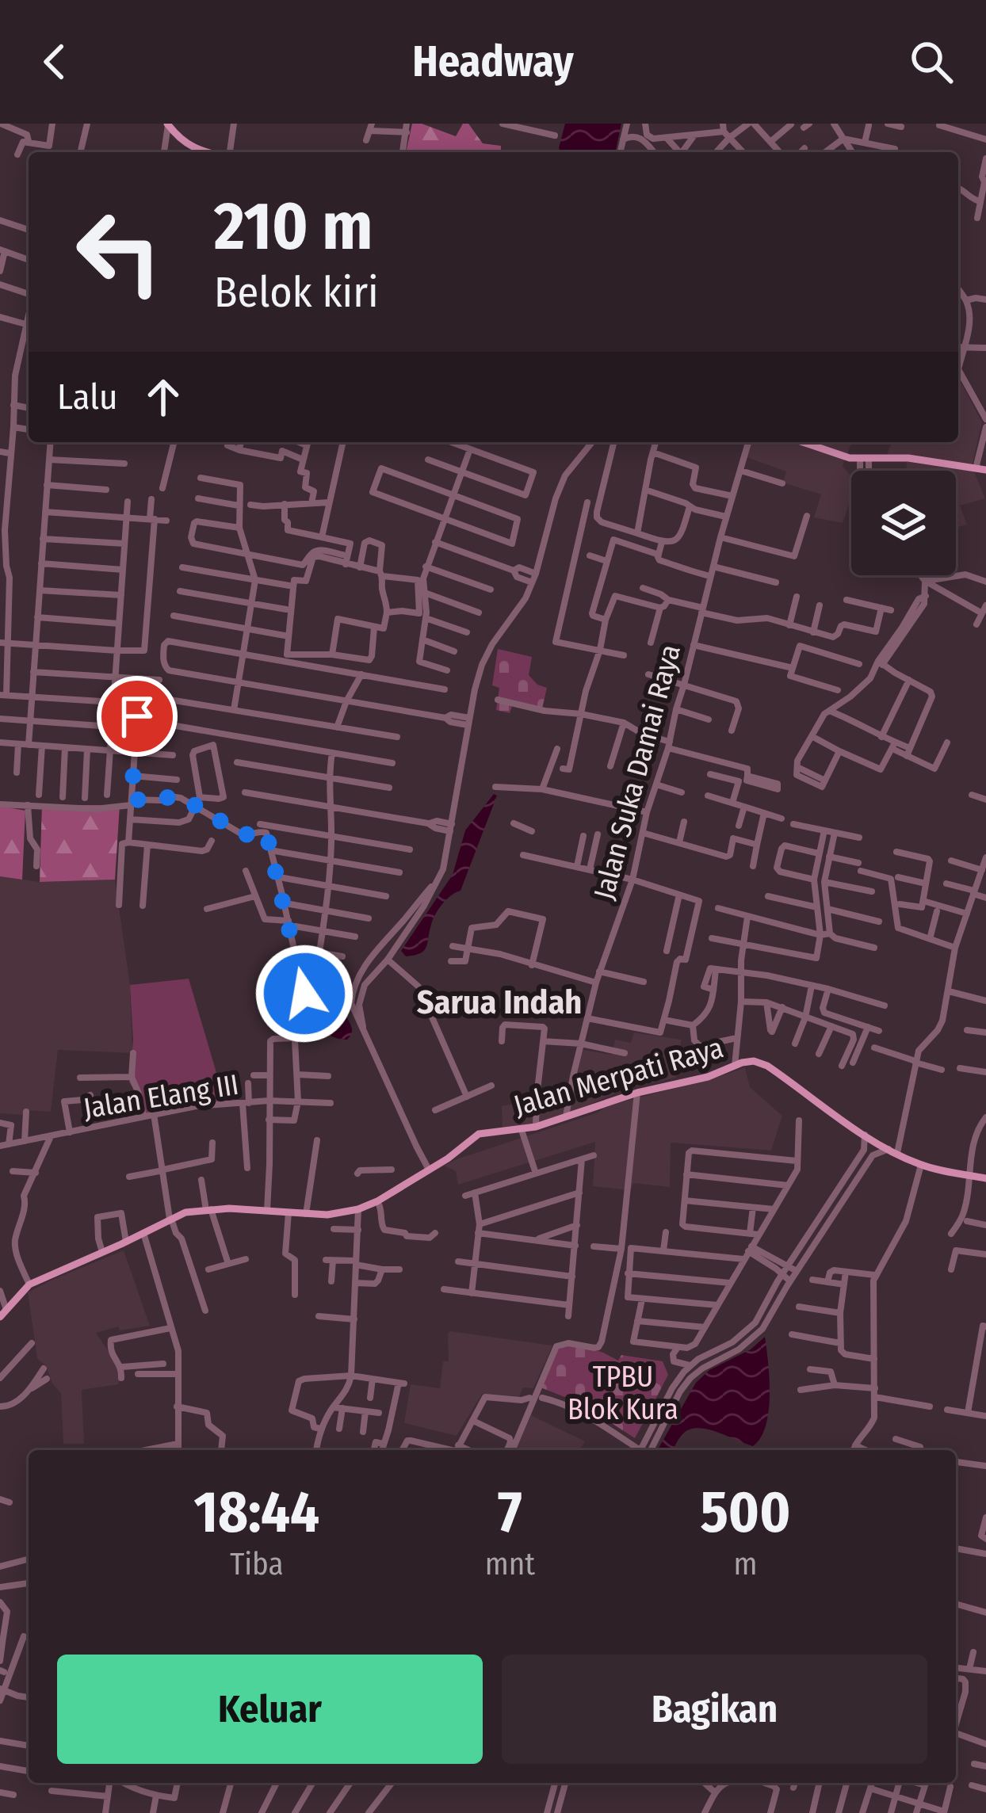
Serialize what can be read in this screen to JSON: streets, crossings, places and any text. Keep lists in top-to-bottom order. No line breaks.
{"streets":{"main road":["Jalan Merpati Raya"],"street":["Jalan Suka Damai Raya","Jalan Elang III"]},"crossings":[["Jalan Suka Damai Raya","Jalan Merpati Raya"]],"districts":["Sarua Indah"],"parks":["TPBU Blok Kura"],"page":{"header":"Headway","turn":["210 m","Belok kiri"],"then":"Lalu","eta":["18:44","Tiba","7","mnt","500","m"],"buttons":["Keluar","Bagikan"]}}
